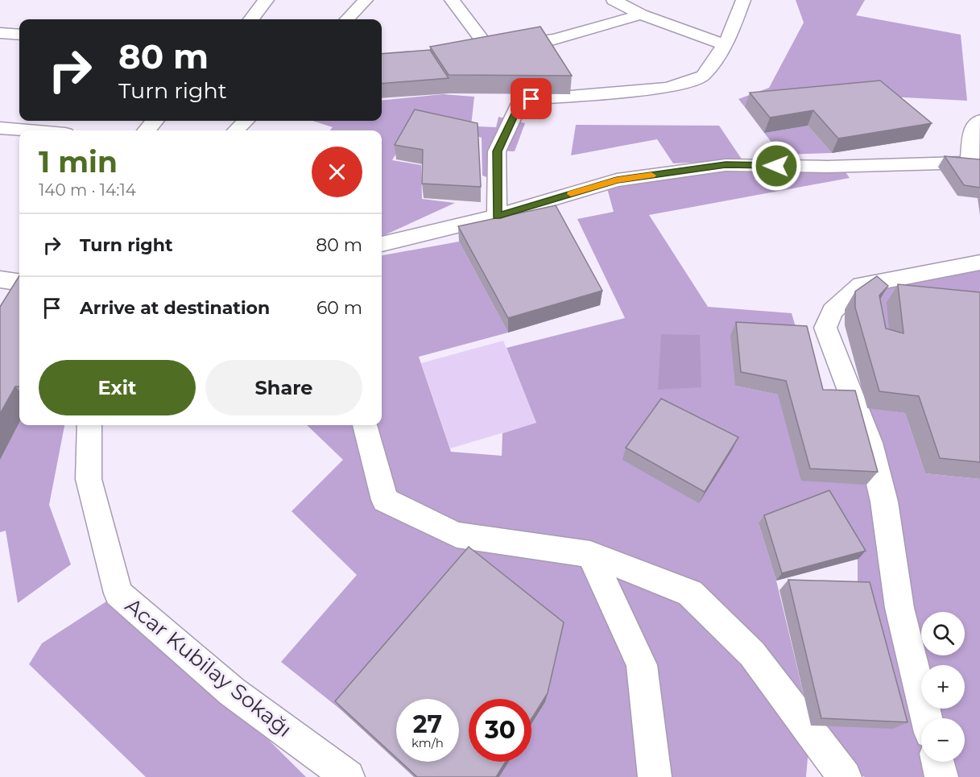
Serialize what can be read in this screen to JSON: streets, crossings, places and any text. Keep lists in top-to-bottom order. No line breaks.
{"streets":{"street":["Acar Kubilay Sokağı"]},"page":{"turn":["80 m","Turn right"],"heading":["1 min","140 m · 14:14"],"list":[{"name":"Turn right","value":"80 m"},{"name":"Arrive at destination","value":"60 m"}],"buttons":["Exit","Share"],"map_buttons":["+","−"],"speed":"27 km/h","limit":"30"}}
